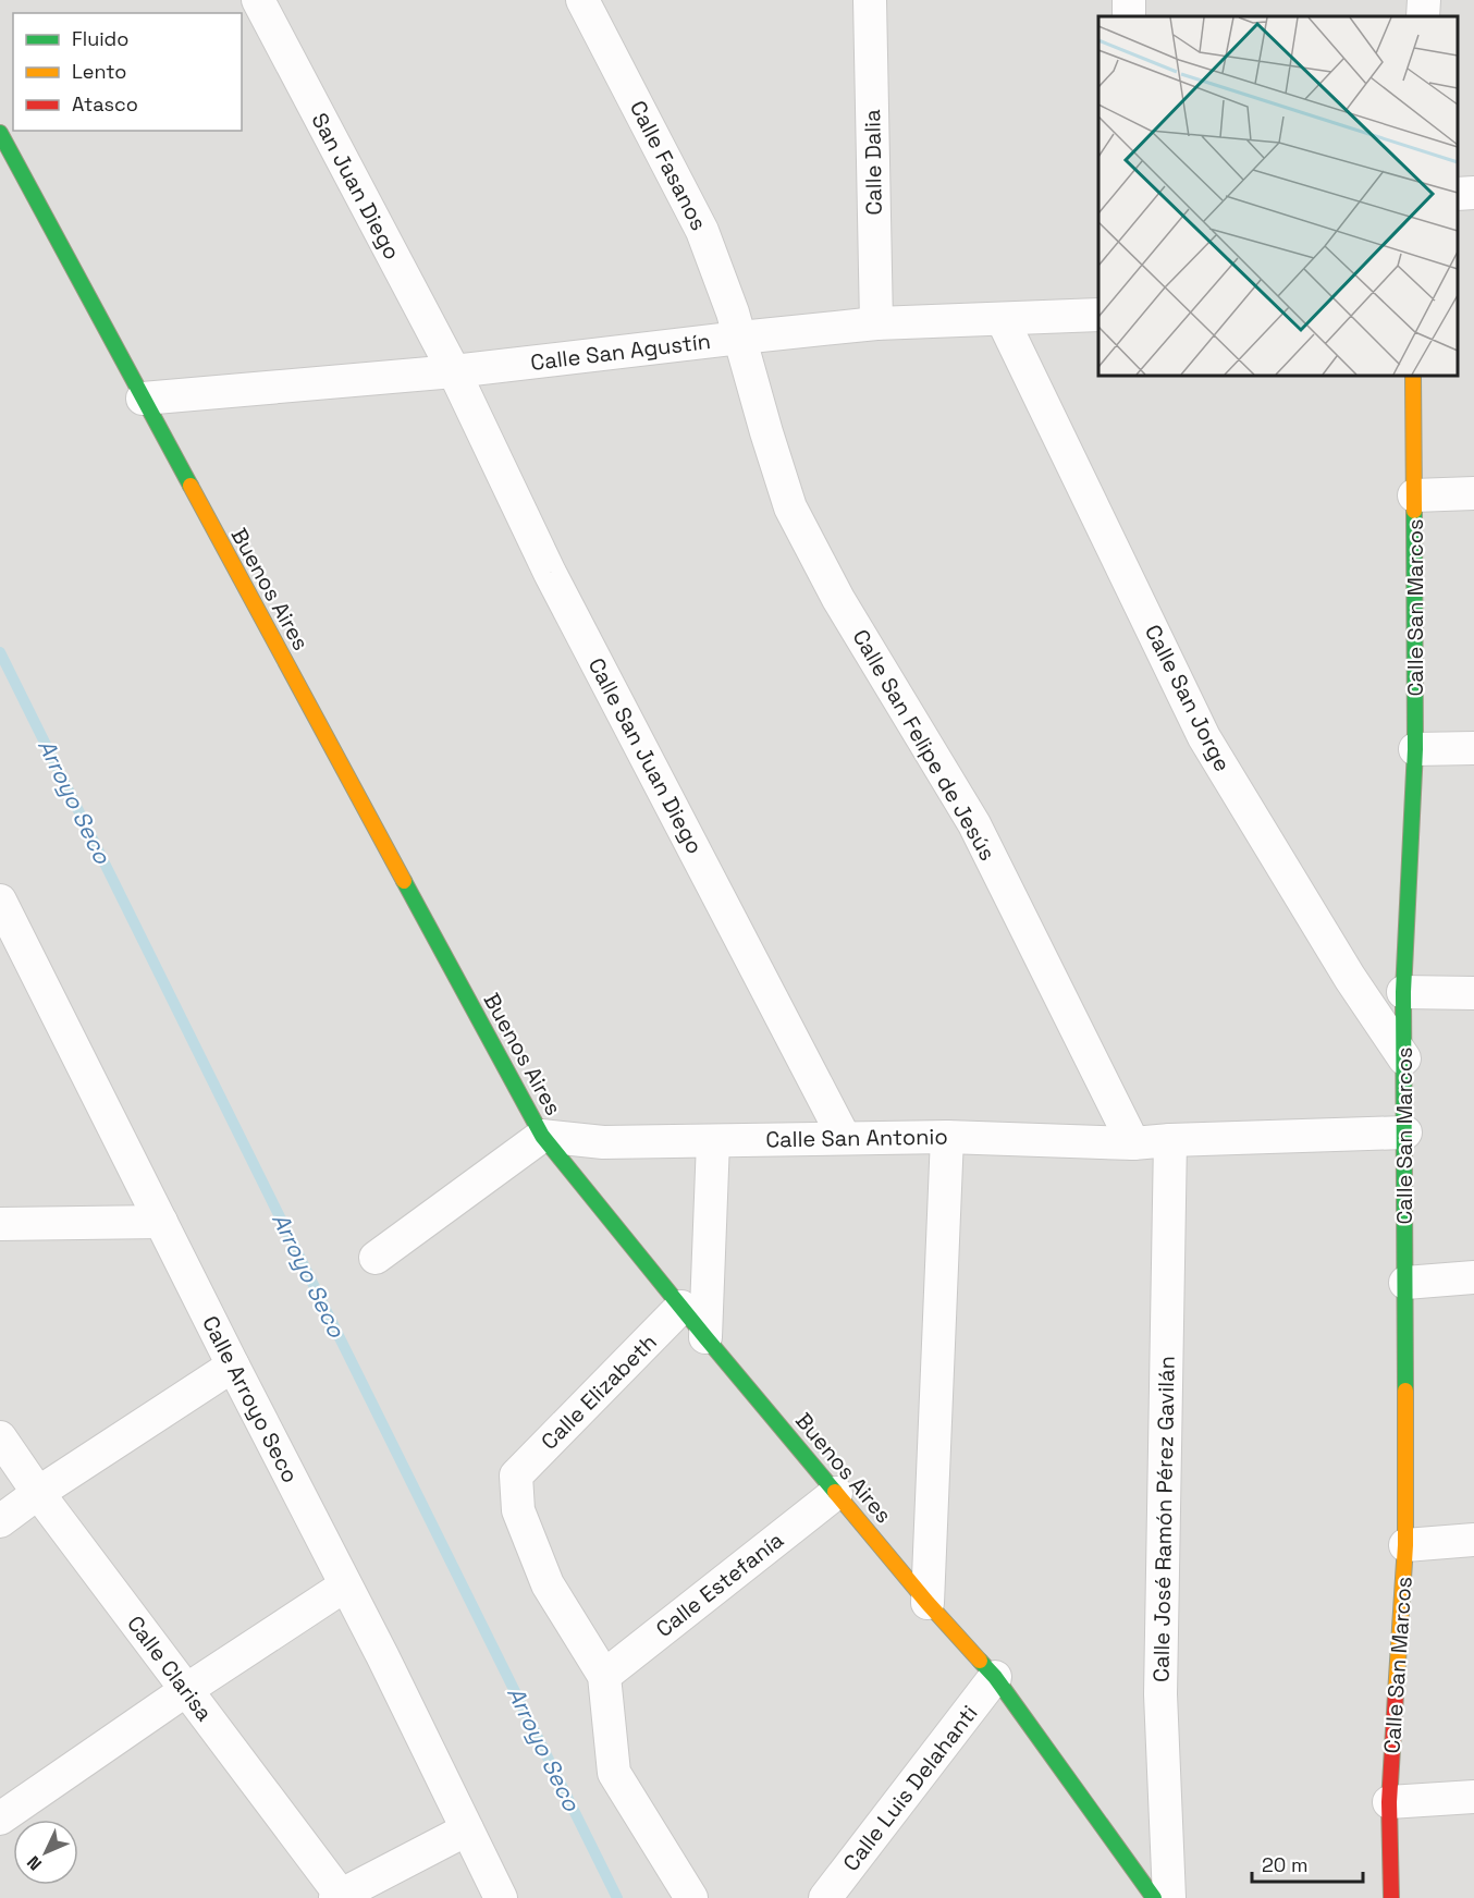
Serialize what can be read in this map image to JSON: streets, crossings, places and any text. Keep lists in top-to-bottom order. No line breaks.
{"streets":{"street":["Calle Dalia","Calle Fasanos","San Juan Diego","Calle San Agustín","Buenos Aires","Calle San Marcos","Calle San Jorge","Calle San Felipe de Jesús","Calle San Juan Diego","Calle San Antonio","Calle Elizabeth","Calle Arroyo Seco","Calle José Ramón Pérez Gavilán","Calle Estefanía","Calle Clarisa","Calle Luis Delahanti"]},"crossings":[["Calle Dalia","Calle San Agustín"],["Calle Fasanos","Calle San Agustín"],["Calle Fasanos","Calle San Felipe de Jesús"],["San Juan Diego","Calle San Agustín"],["San Juan Diego","Calle San Juan Diego"],["Calle San Agustín","Buenos Aires"],["Calle San Agustín","Calle San Jorge"],["Calle San Agustín","Calle San Felipe de Jesús"],["Calle San Agustín","Calle San Juan Diego"],["Buenos Aires","Calle San Antonio"],["Buenos Aires","Calle Elizabeth"],["Buenos Aires","Calle Estefanía"],["Buenos Aires","Calle Luis Delahanti"],["Calle San Marcos","Calle San Jorge"],["Calle San Marcos","Calle San Antonio"],["Calle San Felipe de Jesús","Calle San Antonio"],["Calle San Juan Diego","Calle San Antonio"],["Calle San Antonio","Calle José Ramón Pérez Gavilán"],["Calle Elizabeth","Calle Estefanía"]],"water":["Arroyo Seco"],"legend":["Fluido","Lento","Atasco"],"scale_bar":"20 m","north":"bottom left"}
